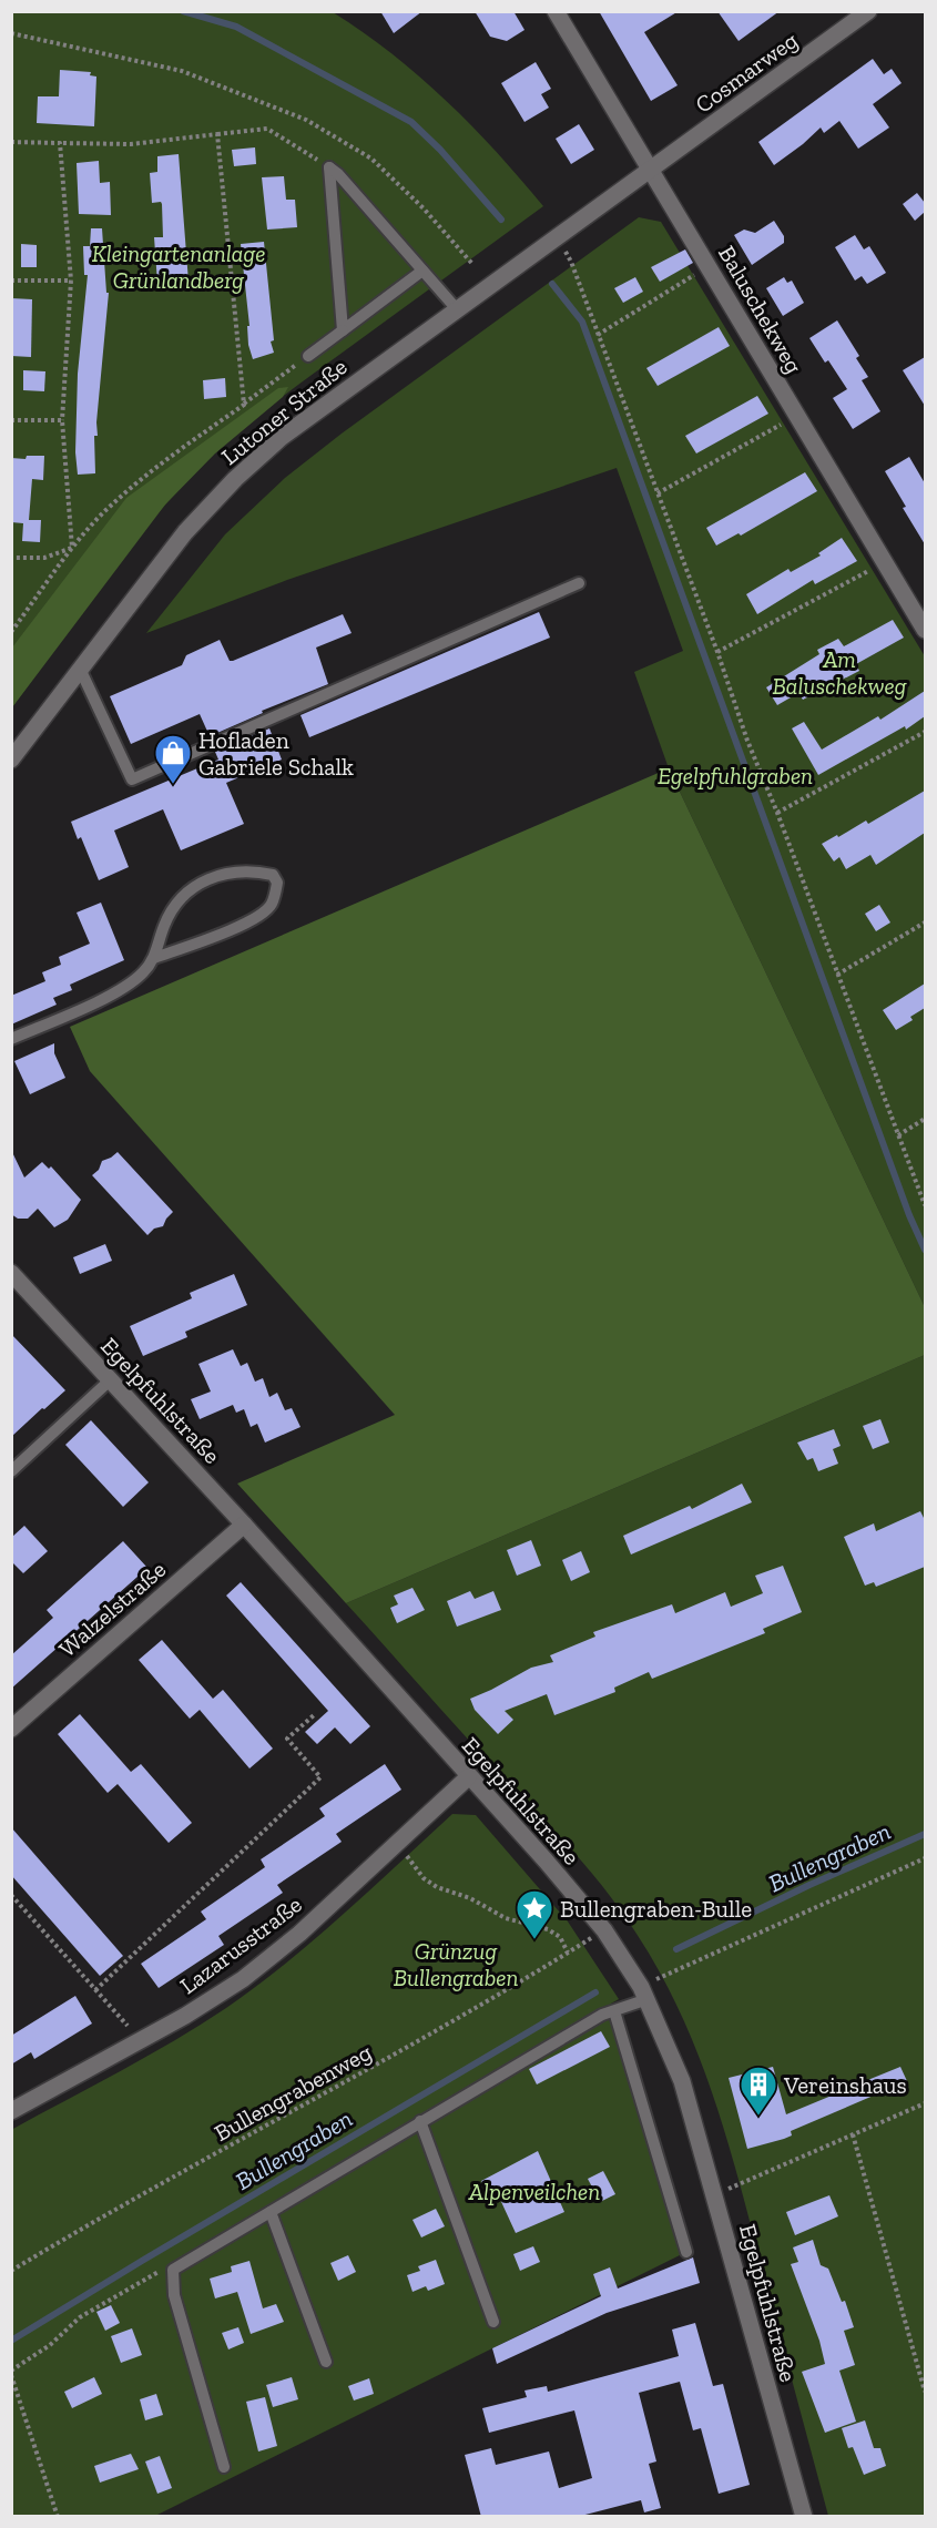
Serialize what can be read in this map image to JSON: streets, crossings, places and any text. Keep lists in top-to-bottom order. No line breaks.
{"streets":{"street":["Cosmarweg","Baluschekweg","Lutoner Straße","Egelpfuhlstraße","Walzelstraße","Lazarusstraße"],"path":["Bullengrabenweg"]},"crossings":[["Cosmarweg","Baluschekweg"],["Cosmarweg","Lutoner Straße"],["Baluschekweg","Lutoner Straße"],["Egelpfuhlstraße","Walzelstraße"],["Egelpfuhlstraße","Lazarusstraße"]],"water":["Bullengraben"],"parks":["Kleingartenanlage Grünlandberg","Am Baluschekweg","Egelpfuhlgraben","Grünzug Bullengraben","Alpenveilchen"],"places":{"shop":["Hofladen Gabriele Schalk"],"place":["Bullengraben-Bulle"],"building":["Vereinshaus"]}}
